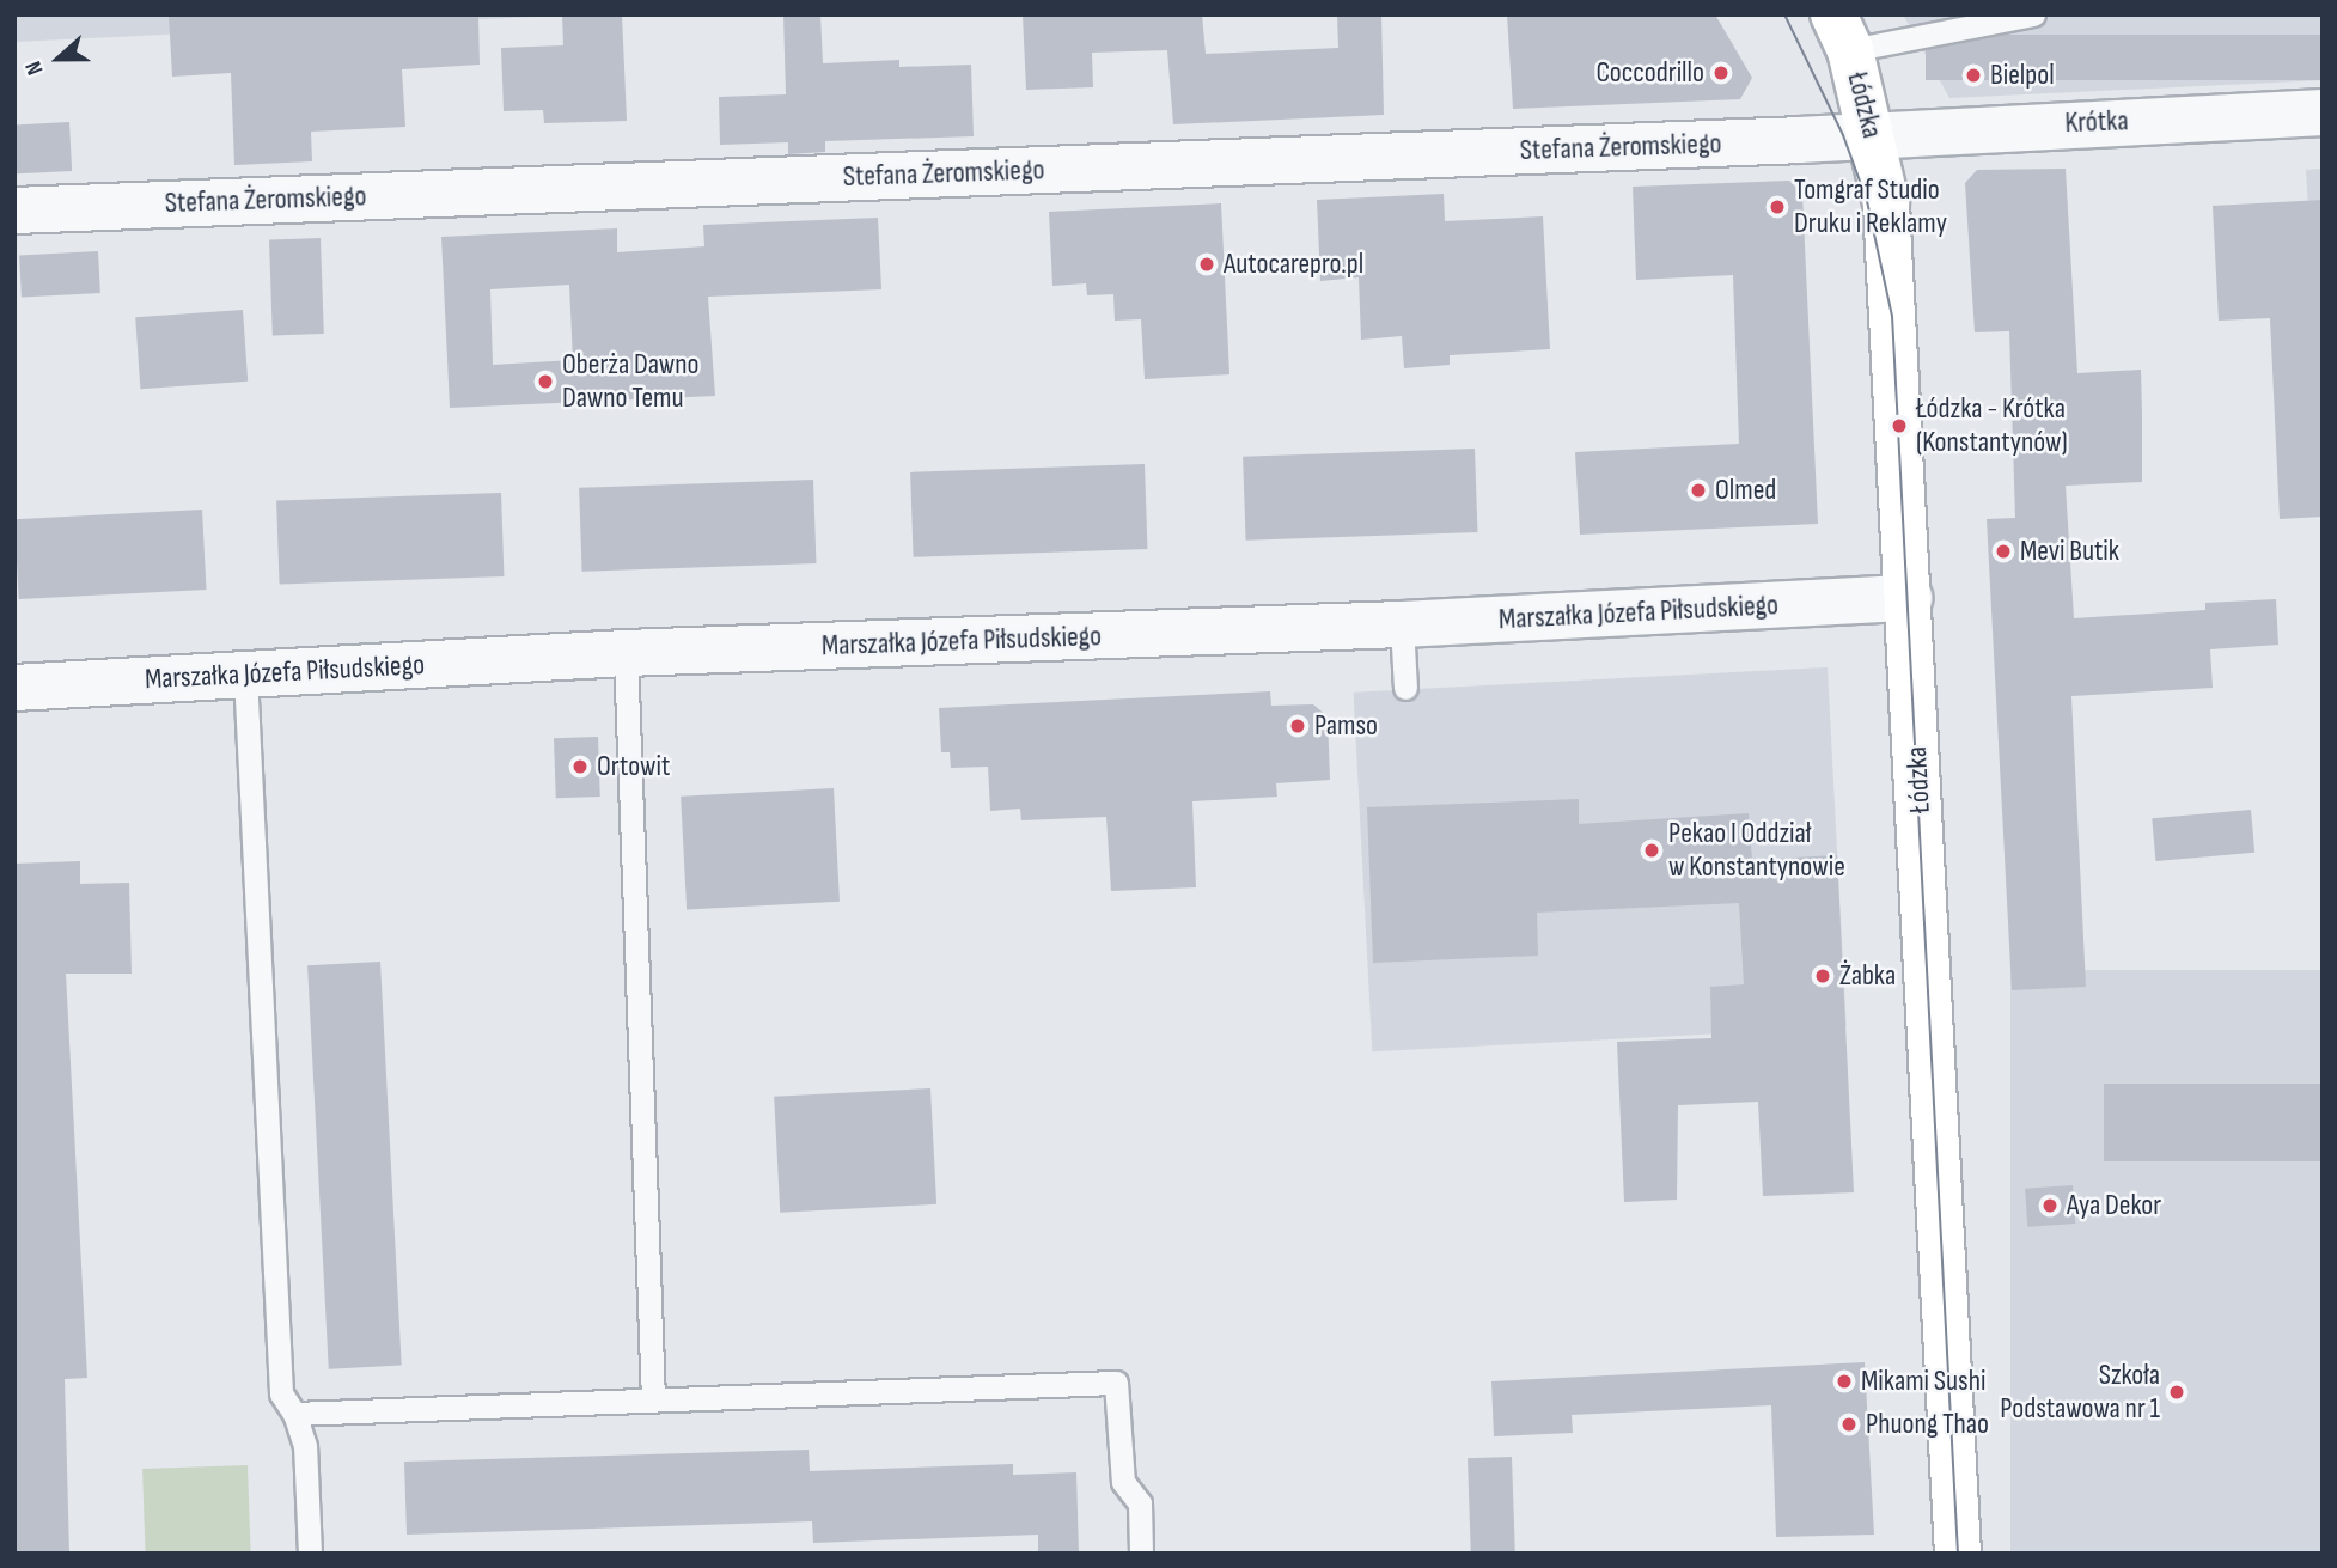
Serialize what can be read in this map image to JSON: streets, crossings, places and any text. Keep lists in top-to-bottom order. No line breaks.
{"streets":{"main road":["Łódzka"],"street":["Krótka","Stefana Żeromskiego","Marszałka Józefa Piłsudskiego"]},"crossings":[["Łódzka","Krótka"],["Łódzka","Stefana Żeromskiego"],["Łódzka","Marszałka Józefa Piłsudskiego"],["Krótka","Stefana Żeromskiego"]],"places":["Coccodrillo","Bielpol","Tomgraf Studio Druku i Reklamy","Autocarepro.pl","Oberża Dawno Dawno Temu","Łódzka - Krótka (Konstantynów)","Olmed","Mevi Butik","Pamso","Ortowit","Pekao I Oddział w Konstantynowie","Żabka","Aya Dekor","Mikami Sushi","Szkoła Podstawowa nr 1","Phuong Thao"],"north":"left"}
